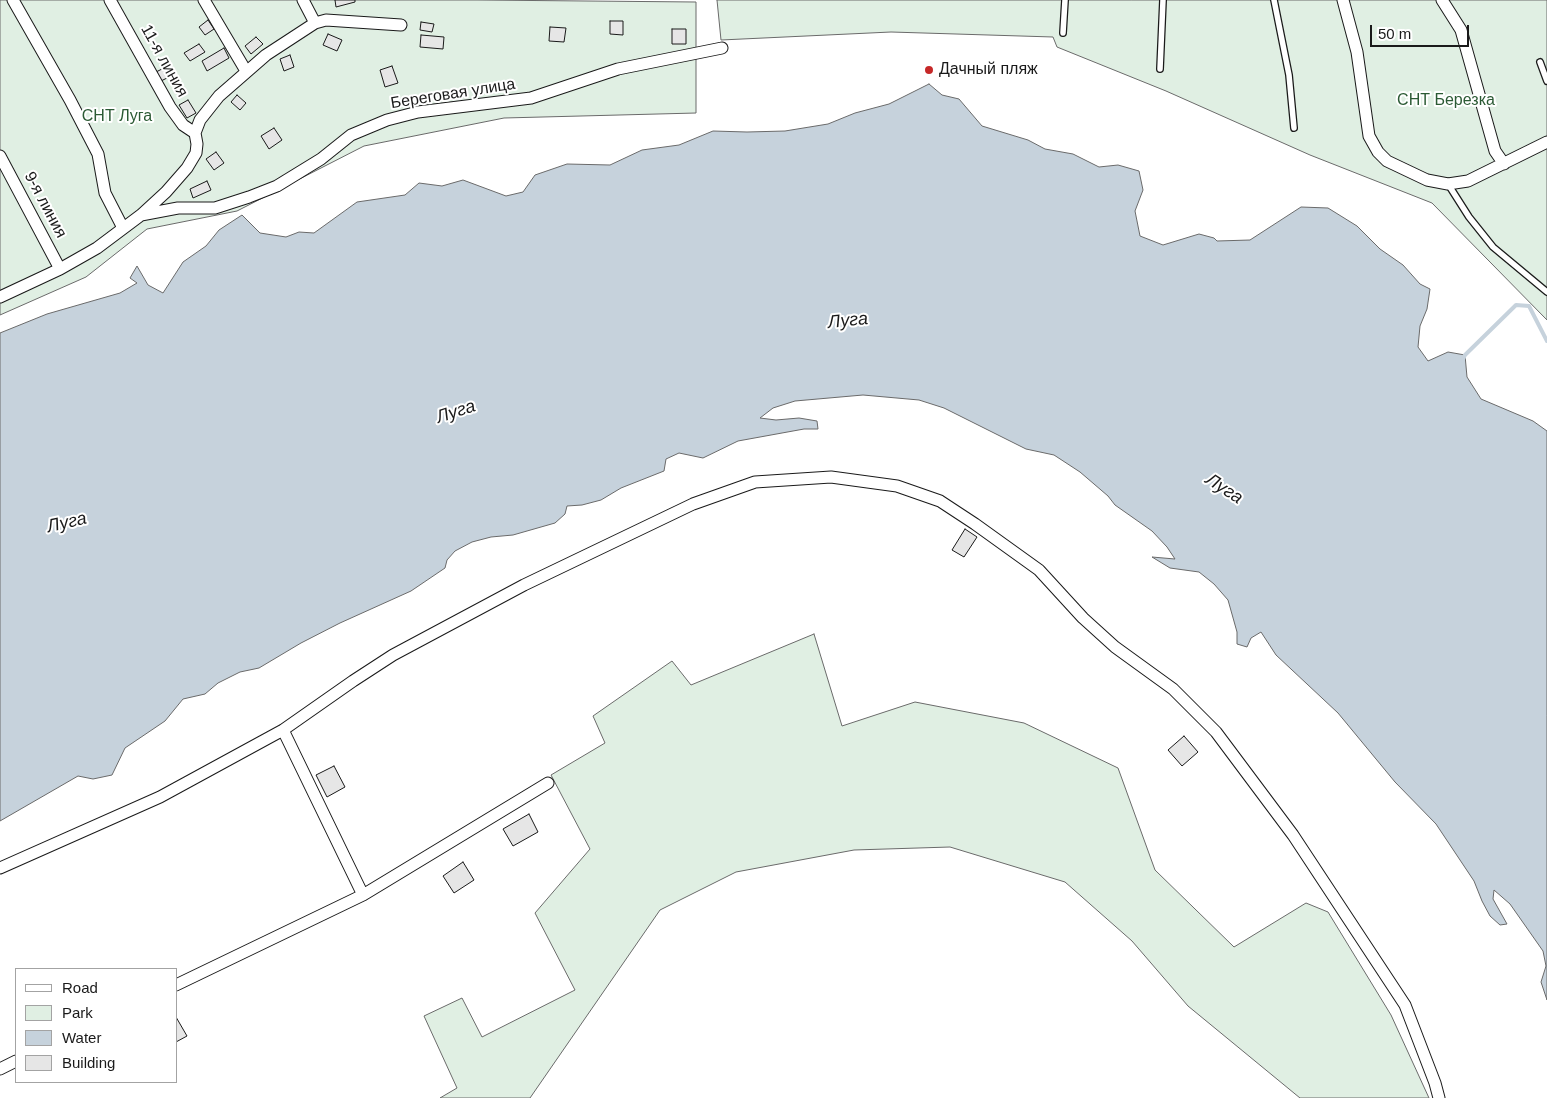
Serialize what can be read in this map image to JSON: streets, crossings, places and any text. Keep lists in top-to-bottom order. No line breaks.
{"streets":{"street":["11-я линия","Береговая улица","9-я линия"]},"water":["Луга"],"parks":["СНТ Березка","СНТ Луга"],"places":["Дачный пляж"],"legend":["Road","Park","Water","Building"],"scale_bar":"50 m"}
